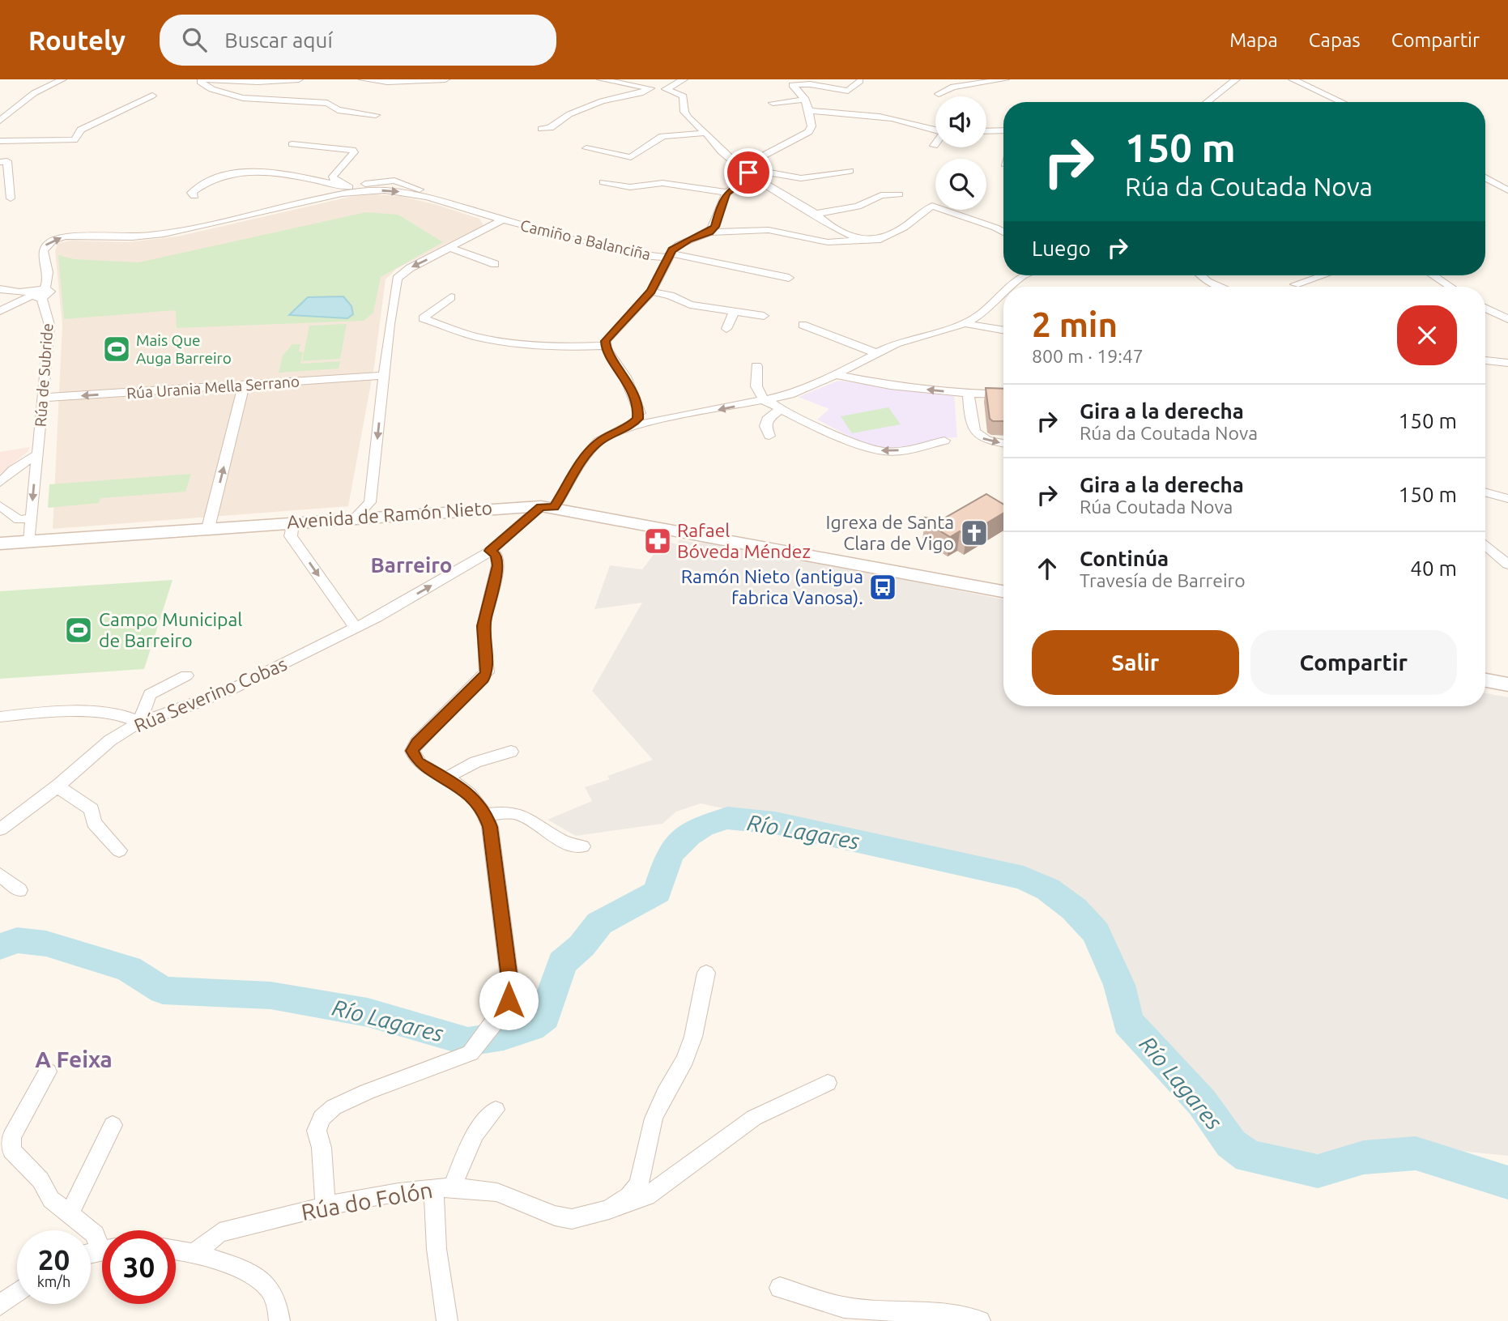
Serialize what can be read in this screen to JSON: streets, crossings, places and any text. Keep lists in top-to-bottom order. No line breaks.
{"streets":{"main road":["Avenida de Ramón Nieto"],"street":["Camiño a Balanciña","Rúa de Subride","Rúa Urania Mella Serrano","Rúa Severino Cobas","Rúa do Folón"]},"crossings":[["Rúa de Subride","Rúa Urania Mella Serrano"],["Rúa de Subride","Avenida de Ramón Nieto"],["Avenida de Ramón Nieto","Rúa Severino Cobas"]],"one_way":["Rúa Urania Mella Serrano"],"districts":["Barreiro","A Feixa"],"water":["Río Lagares"],"places":{"sports":["Mais Que Auga Barreiro","Campo Municipal de Barreiro"],"church":["Igrexa de Santa Clara de Vigo"],"pharmacy":["Rafael Bóveda Méndez"],"bus stop":["Ramón Nieto (antigua fabrica Vanosa)."]},"page":{"header":"Routely","search":"Buscar aquí","nav":["Mapa","Capas","Compartir"],"turn":["150 m","Rúa da Coutada Nova"],"then":"Luego","heading":["2 min","800 m · 19:47"],"list":[{"name":"Gira a la derecha","note":"Rúa da Coutada Nova","value":"150 m"},{"name":"Gira a la derecha","note":"Rúa Coutada Nova","value":"150 m"},{"name":"Continúa","note":"Travesía de Barreiro","value":"40 m"}],"buttons":["Salir","Compartir"],"speed":"20 km/h","limit":"30"}}
